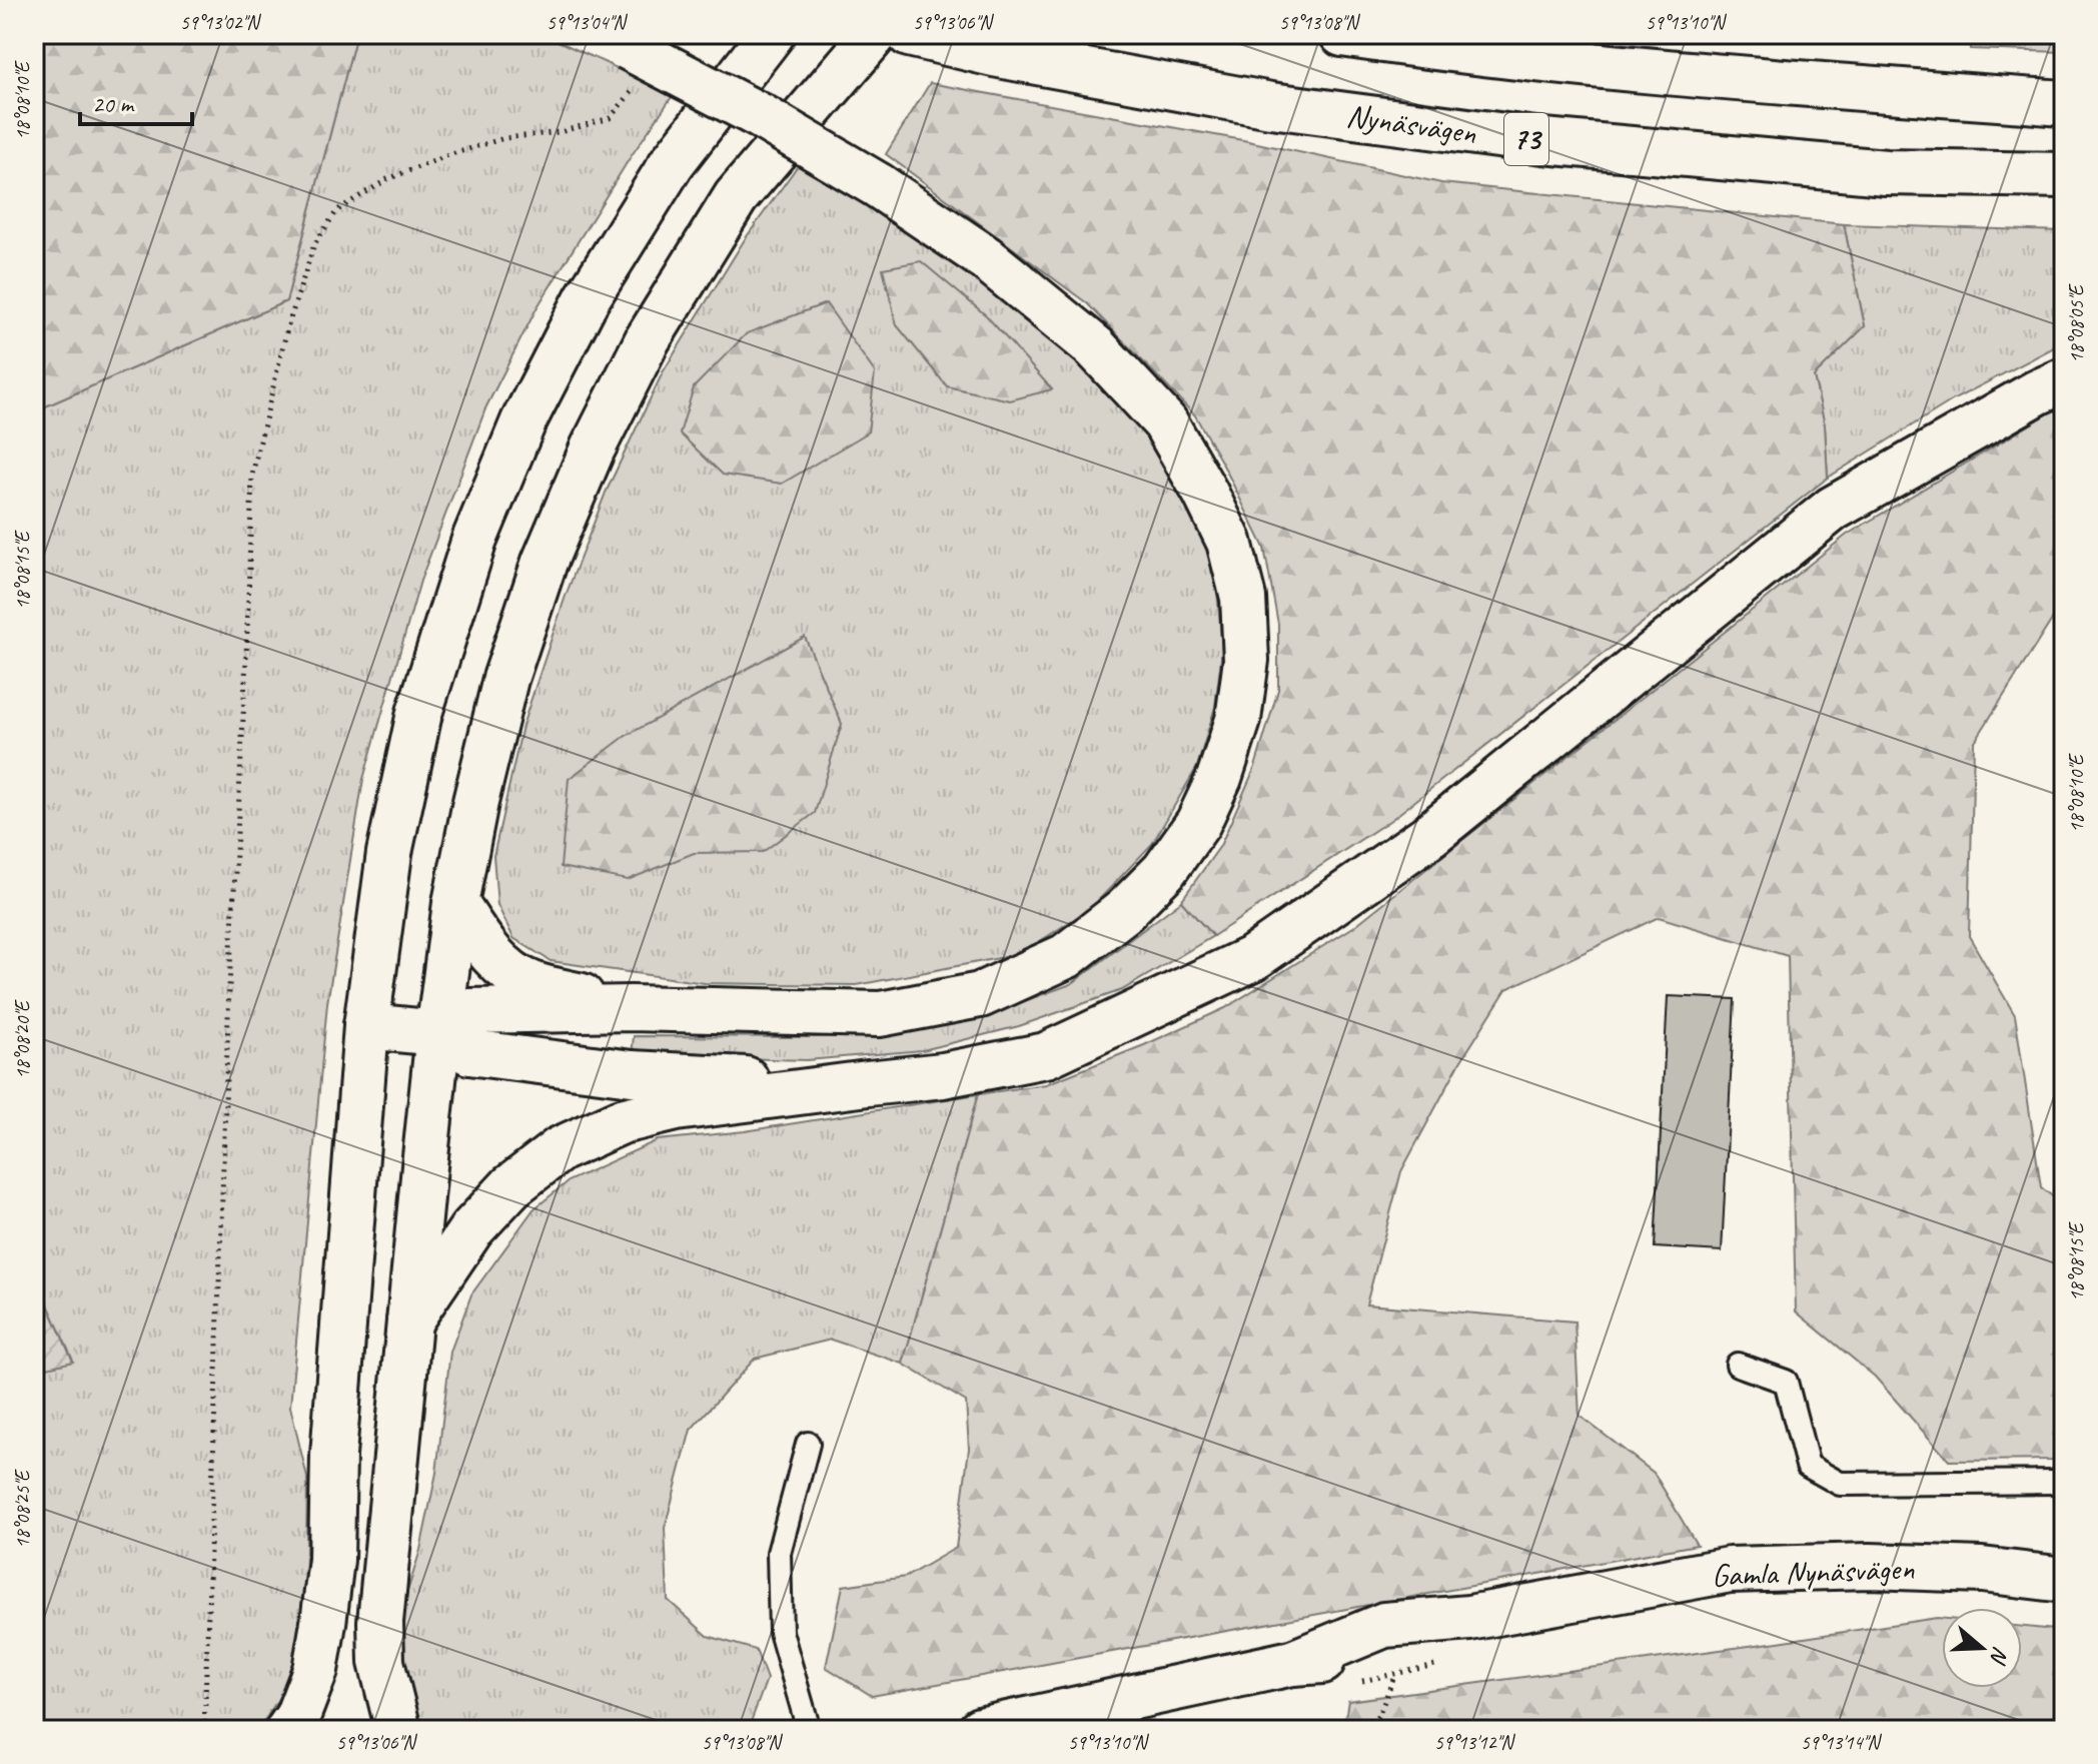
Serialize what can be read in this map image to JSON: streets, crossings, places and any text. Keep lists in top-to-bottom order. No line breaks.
{"streets":{"main road":["Nynäsvägen","73","Gamla Nynäsvägen"]},"scale_bar":"20 m","north":"right","coordinates":["59°13'02\"N","59°13'04\"N","59°13'06\"N","59°13'08\"N","59°13'10\"N","18°08'10\"E","18°08'05\"E","18°08'15\"E","18°08'20\"E","18°08'25\"E","59°13'12\"N","59°13'14\"N"]}
